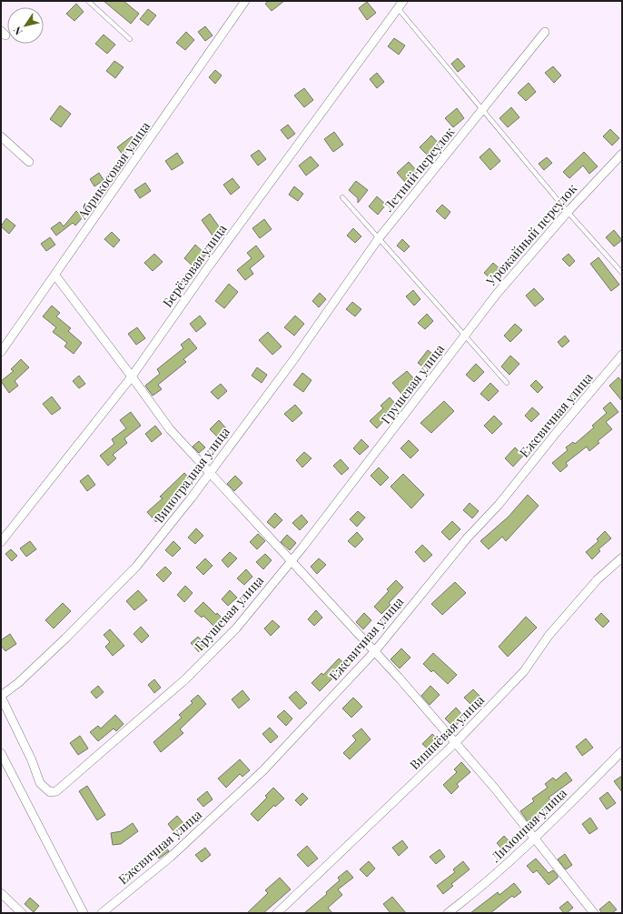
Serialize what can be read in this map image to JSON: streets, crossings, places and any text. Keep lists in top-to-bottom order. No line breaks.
{"streets":{"street":["Летний переулок","Абрикосовая улица","Урожайный переулок","Берёзовая улица","Грушевая улица","Ежевичная улица","Виноградная улица","Вишнёвая улица","Лимонная улица"]},"crossings":[["Летний переулок","Виноградная улица"],["Урожайный переулок","Грушевая улица"],["Грушевая улица","Виноградная улица"]],"north":"bottom left"}
